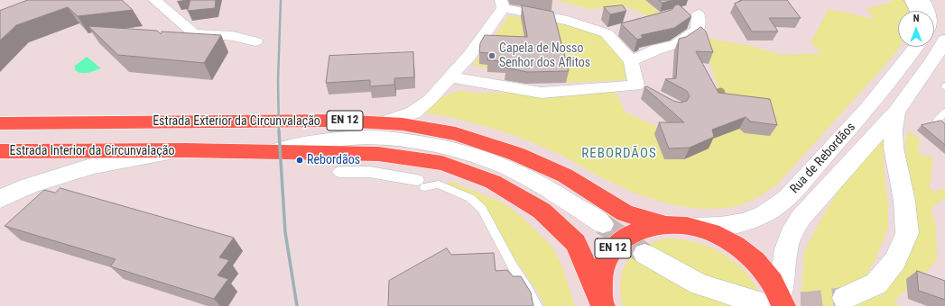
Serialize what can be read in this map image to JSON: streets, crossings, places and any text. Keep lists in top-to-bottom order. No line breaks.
{"streets":{"main road":["EN 12","Estrada Exterior da Circunvalação","Estrada Interior da Circunvalação","Rua de Rebordãos"]},"crossings":[["EN 12","Estrada Exterior da Circunvalação"],["EN 12","Estrada Interior da Circunvalação"],["EN 12","Rua de Rebordãos"]],"districts":["REBORDÃOS"],"places":["Capela de Nosso Senhor dos Aflitos","Rebordãos"],"north":"top"}
